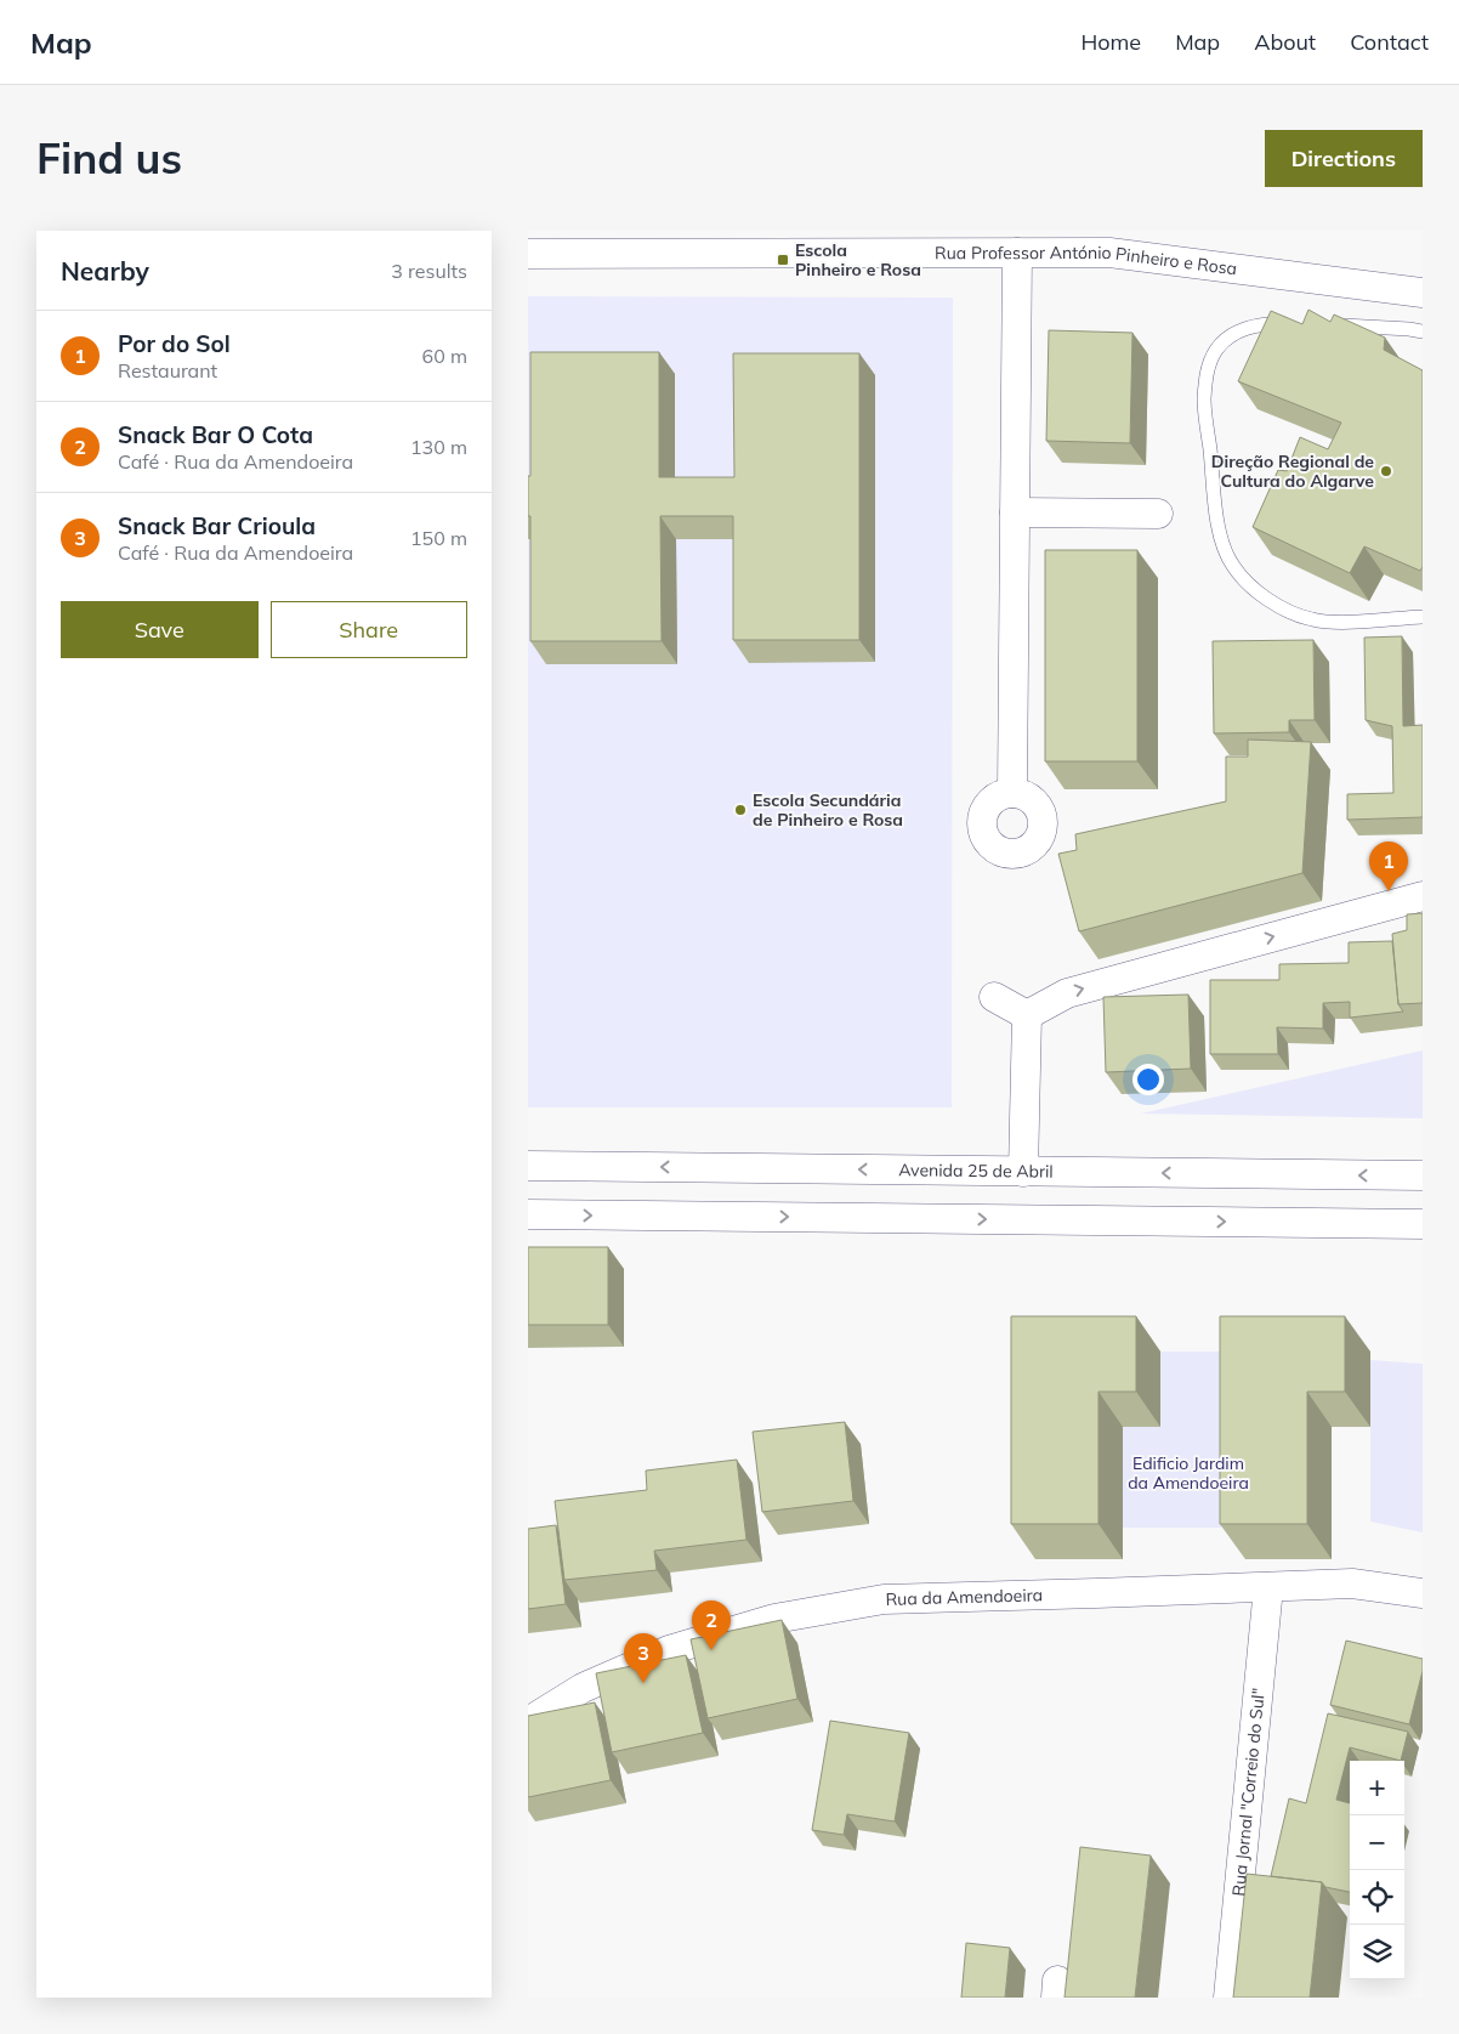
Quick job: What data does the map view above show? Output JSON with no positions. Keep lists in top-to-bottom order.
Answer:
{
  "streets": {
    "street": [
      "Rua Professor António Pinheiro e Rosa",
      "Avenida 25 de Abril",
      "Rua da Amendoeira",
      "Rua Jornal \"Correio do Sul\""
    ]
  },
  "crossings": [
    ["Rua da Amendoeira", "Rua Jornal \"Correio do Sul\""]
  ],
  "parks": ["Edificio Jardim da Amendoeira"],
  "places": {
    "transit": ["Escola Pinheiro e Rosa"],
    "other": ["Direção Regional de Cultura do Algarve", "Escola Secundária de Pinheiro e Rosa"]
  },
  "page": {
    "header": "Map",
    "nav": [
      "Home",
      "Map",
      "About",
      "Contact"
    ],
    "buttons": [
      "Directions",
      ["Save", "Share"]
    ],
    "title": "Find us",
    "heading": ["Nearby", "3 results"],
    "list": [
      {
        "mark": "1",
        "name": "Por do Sol",
        "note": "Restaurant",
        "value": "60 m"
      },
      {
        "mark": "2",
        "name": "Snack Bar O Cota",
        "note": "Café · Rua da Amendoeira",
        "value": "130 m"
      },
      {
        "mark": "3",
        "name": "Snack Bar Crioula",
        "note": "Café · Rua da Amendoeira",
        "value": "150 m"
      }
    ],
    "pins": ["1", "2", "3"],
    "map_buttons": ["+", "−"]
  }
}
